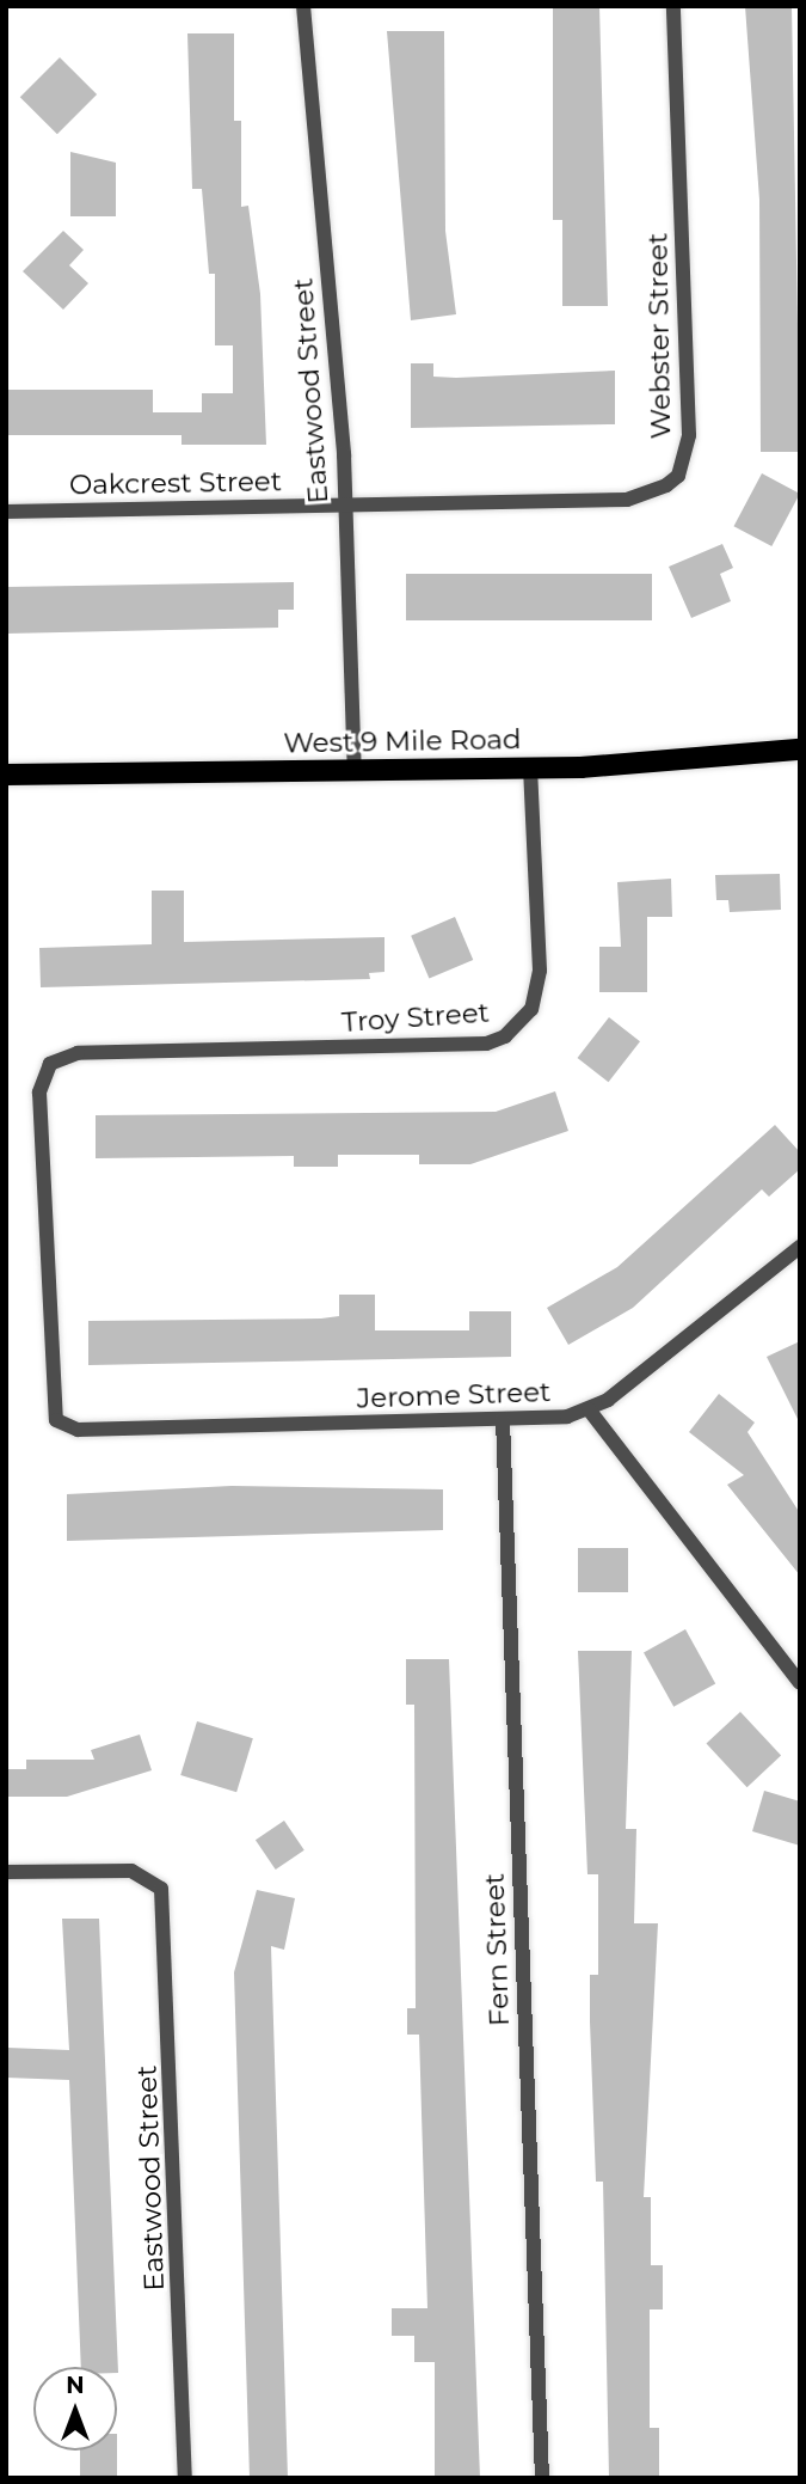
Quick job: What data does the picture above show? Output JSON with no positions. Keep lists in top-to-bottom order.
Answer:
{
  "streets": {
    "main road": ["West 9 Mile Road"],
    "street": [
      "Webster Street",
      "Eastwood Street",
      "Oakcrest Street",
      "Troy Street",
      "Jerome Street",
      "Fern Street"
    ]
  },
  "crossings": [
    ["Webster Street", "Eastwood Street"],
    ["Webster Street", "Oakcrest Street"],
    ["Eastwood Street", "Oakcrest Street"],
    ["Eastwood Street", "West 9 Mile Road"],
    ["West 9 Mile Road", "Troy Street"],
    ["Troy Street", "Jerome Street"],
    ["Jerome Street", "Fern Street"]
  ],
  "north": "top"
}
